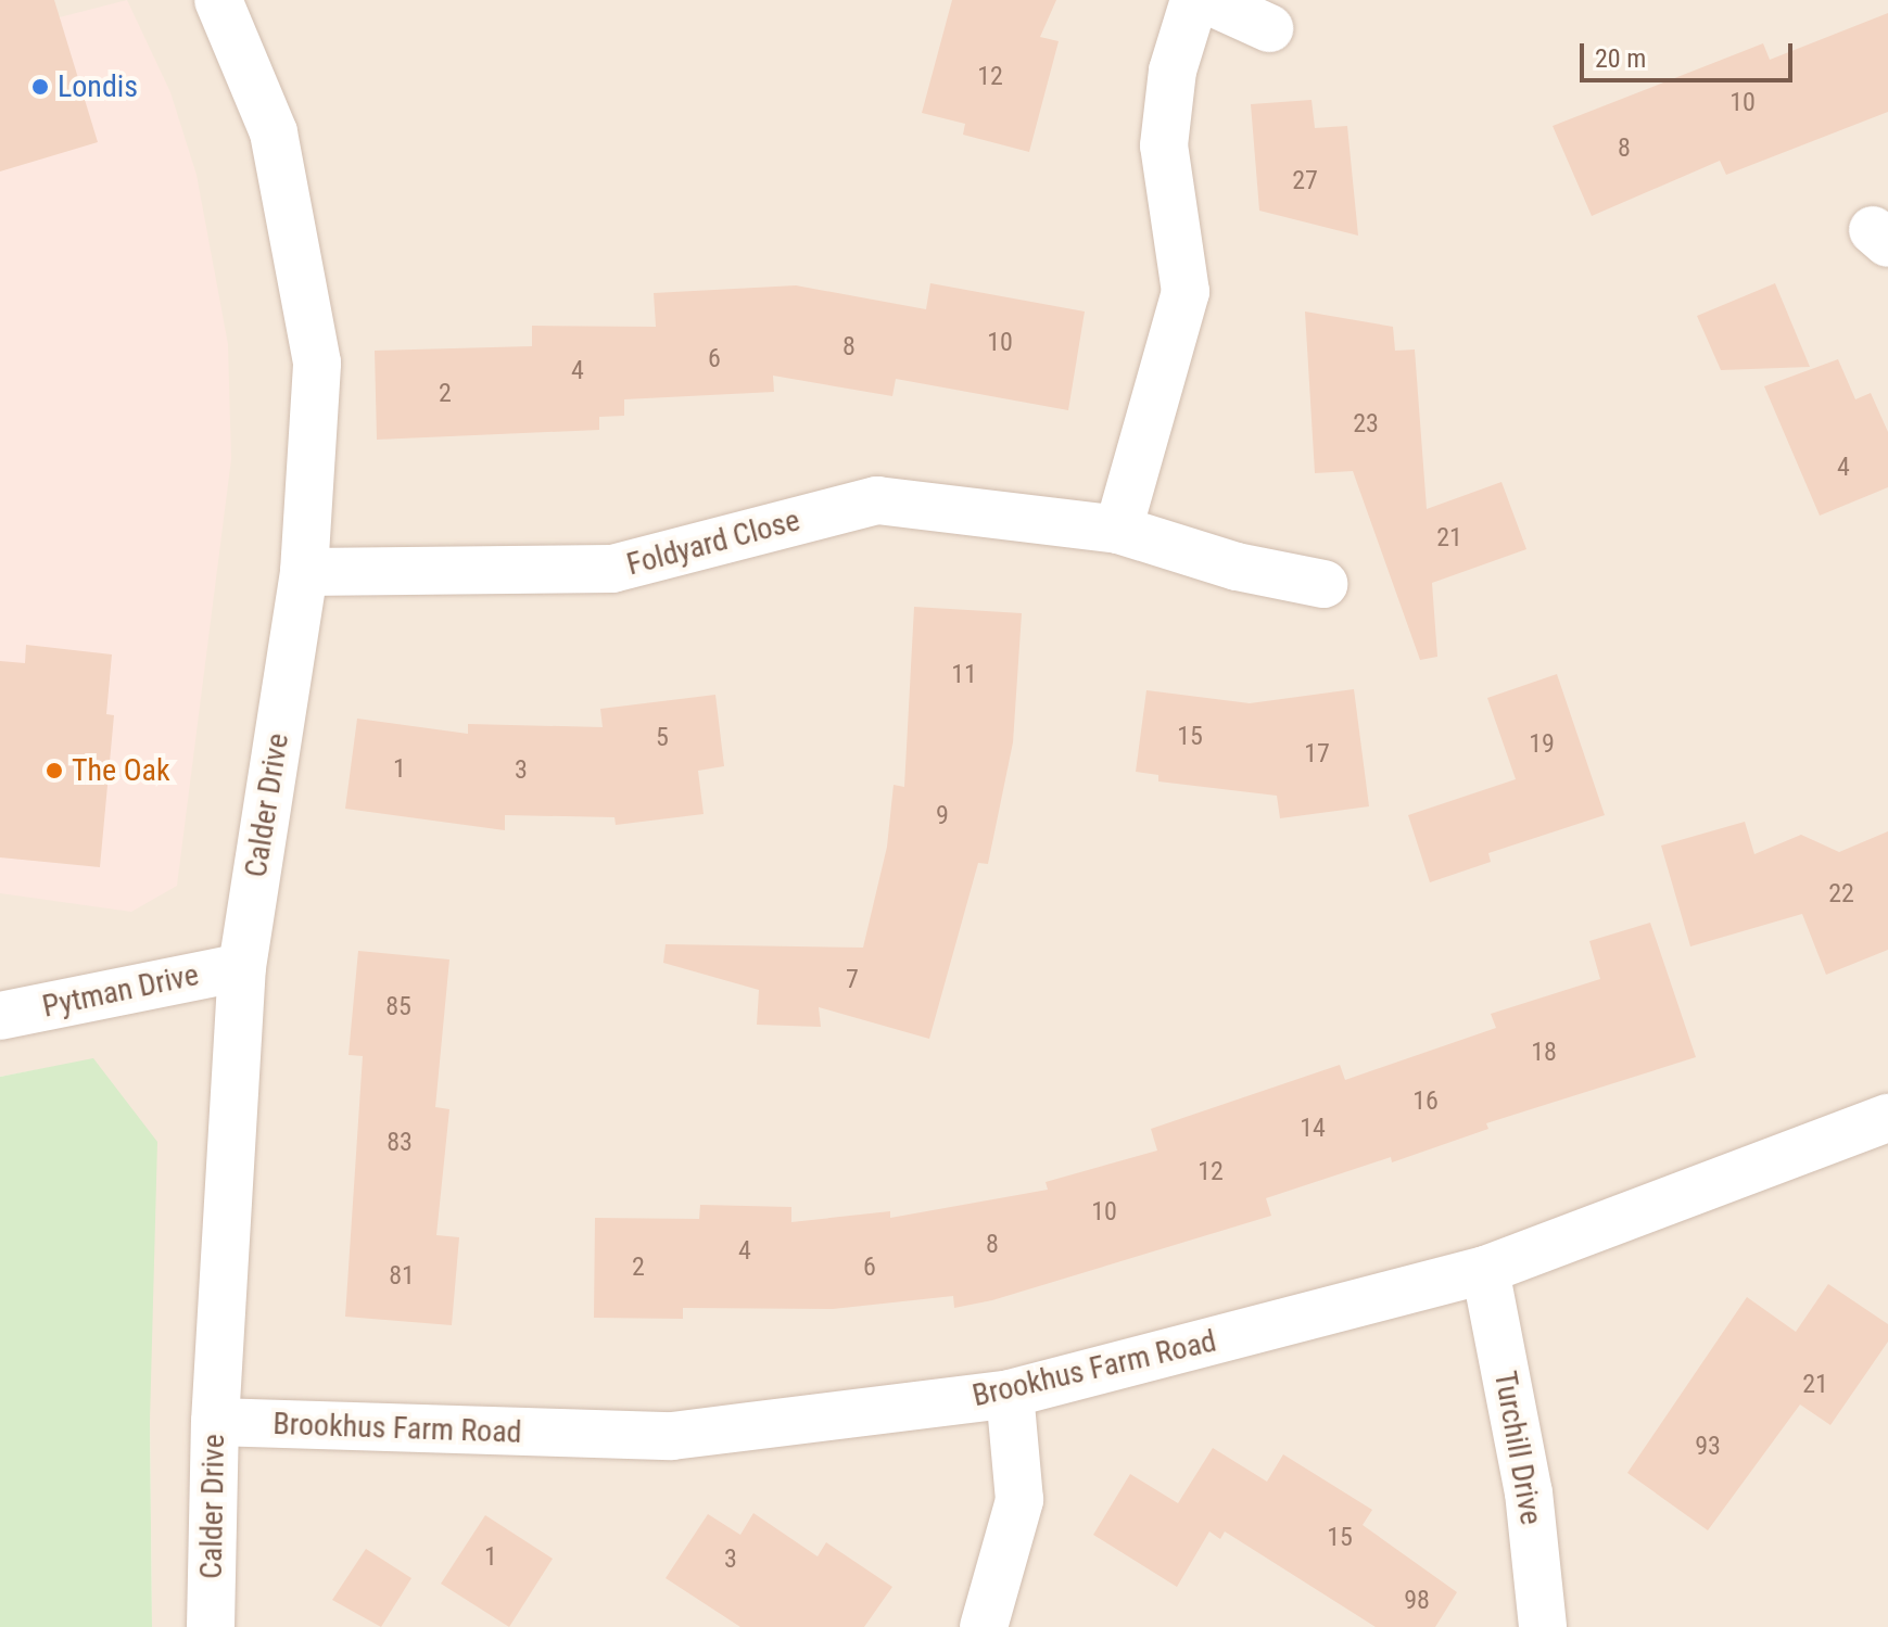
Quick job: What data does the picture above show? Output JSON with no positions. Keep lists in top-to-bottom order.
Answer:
{
  "streets": {
    "street": [
      "Foldyard Close",
      "Calder Drive",
      "Pytman Drive",
      "Brookhus Farm Road",
      "Turchill Drive"
    ]
  },
  "crossings": [
    ["Foldyard Close", "Calder Drive"],
    ["Calder Drive", "Pytman Drive"],
    ["Calder Drive", "Brookhus Farm Road"],
    ["Brookhus Farm Road", "Turchill Drive"]
  ],
  "places": ["Londis", "The Oak"],
  "house_numbers": [
    "12",
    "10",
    "8",
    "27",
    "10",
    "8",
    "6",
    "4",
    "2",
    "23",
    "4",
    "21",
    "11",
    "15",
    "5",
    "19",
    "17",
    "1",
    "3",
    "9",
    "22",
    "7",
    "85",
    "18",
    "16",
    "14",
    "83",
    "12",
    "10",
    "8",
    "4",
    "2",
    "6",
    "81",
    "21",
    "93",
    "15",
    "1",
    "3",
    "98"
  ],
  "scale_bar": "20 m"
}
